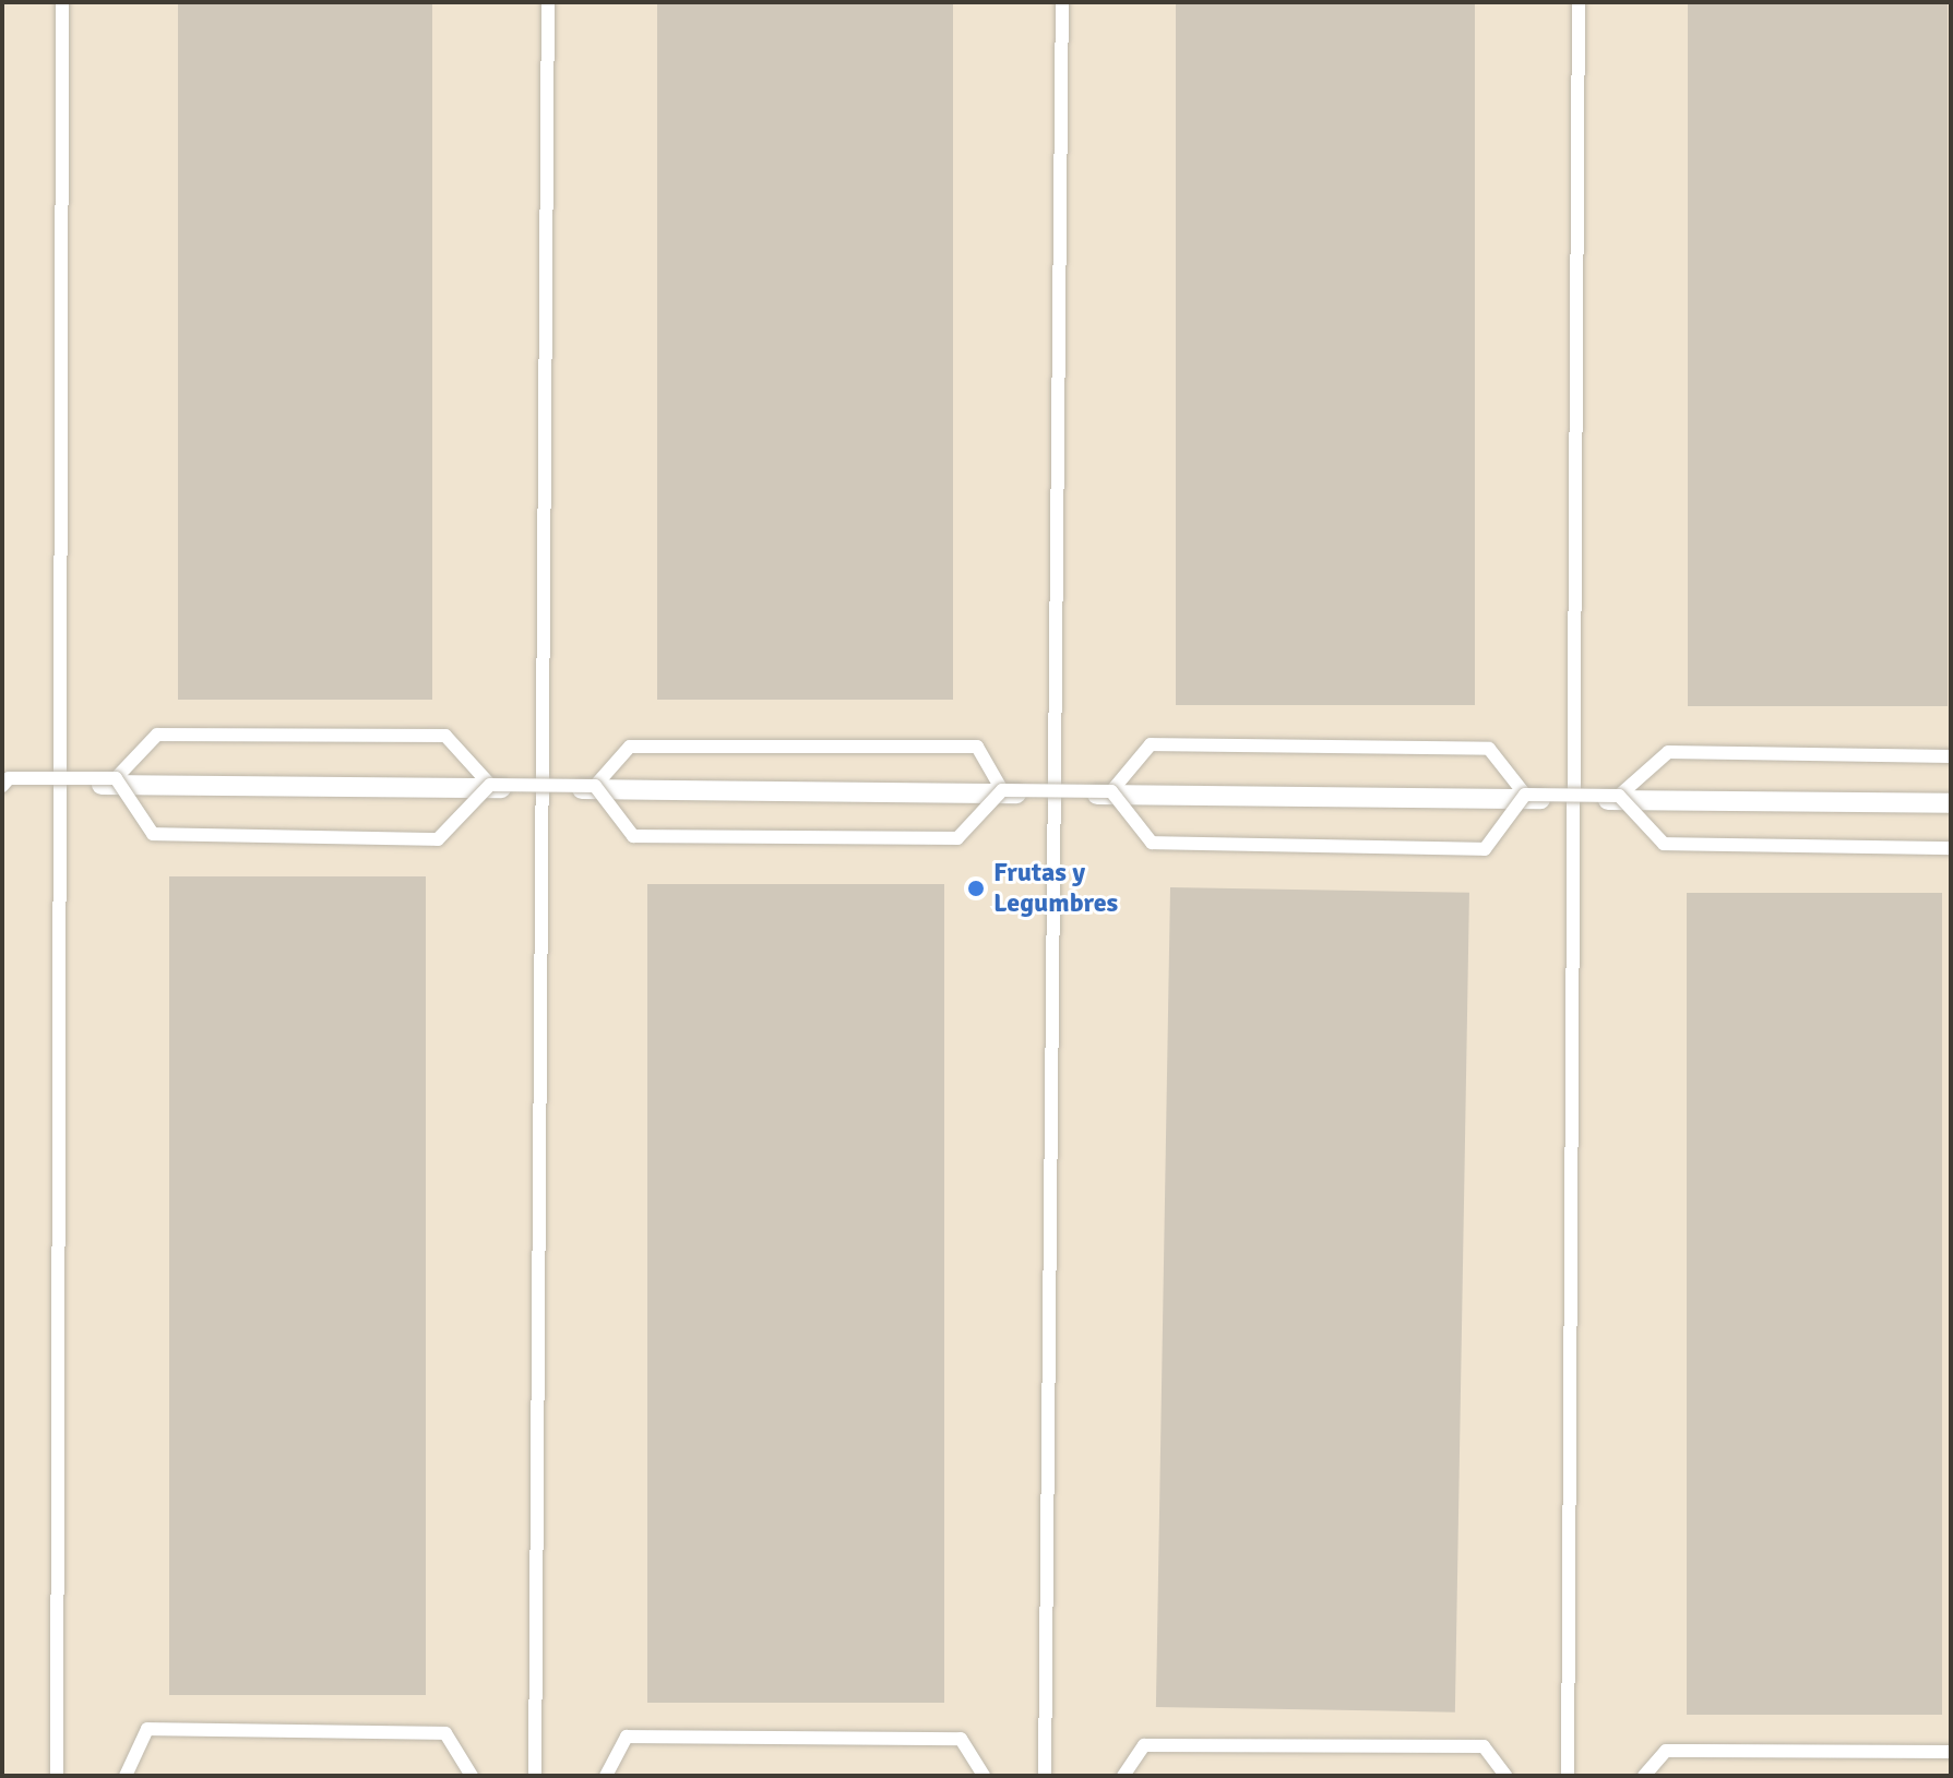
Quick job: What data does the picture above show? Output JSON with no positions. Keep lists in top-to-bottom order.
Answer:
{
  "places": ["Frutas y Legumbres"]
}
